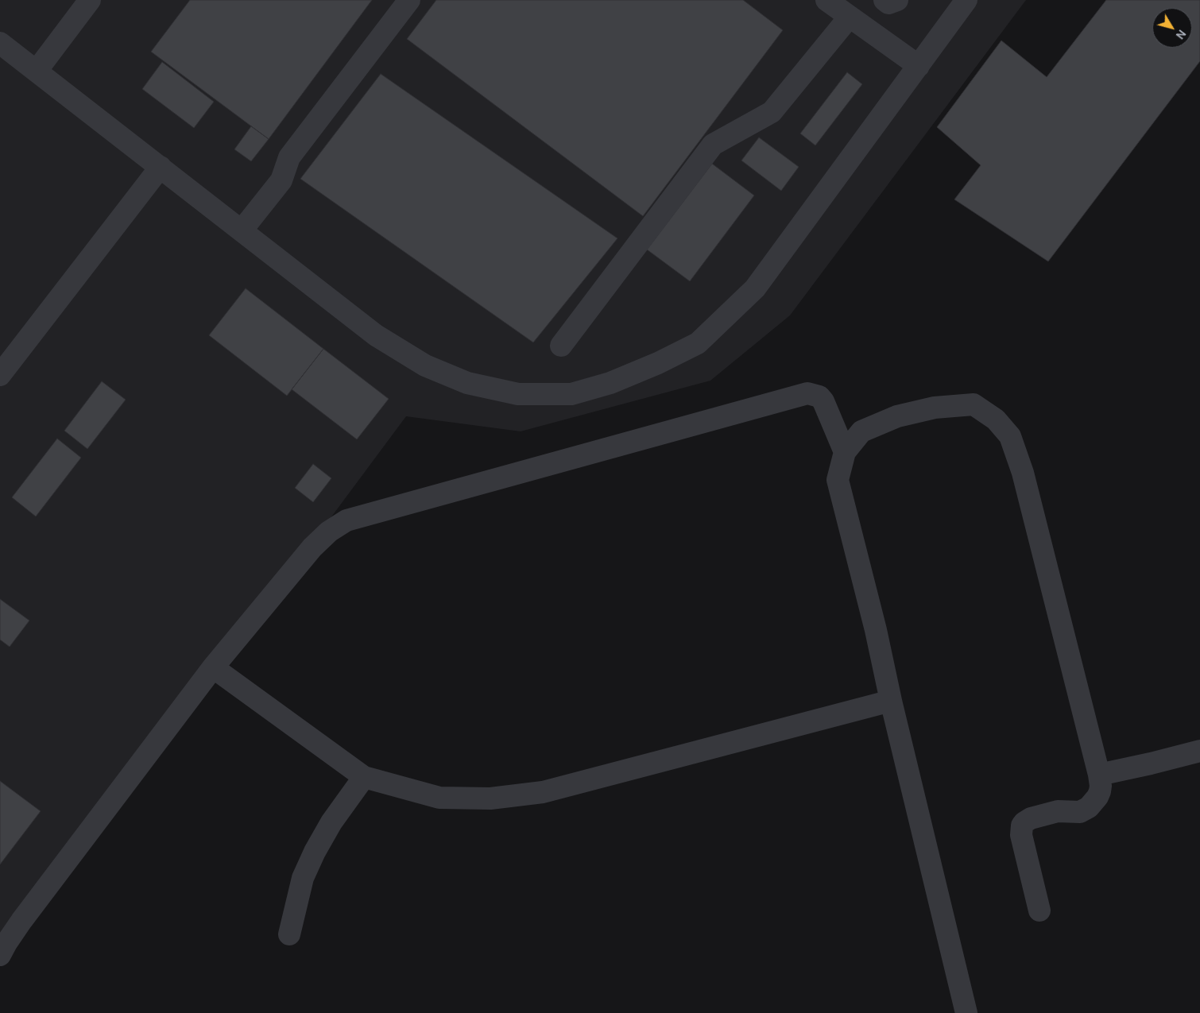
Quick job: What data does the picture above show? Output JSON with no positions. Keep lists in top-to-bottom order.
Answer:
{
  "north": "bottom right"
}
